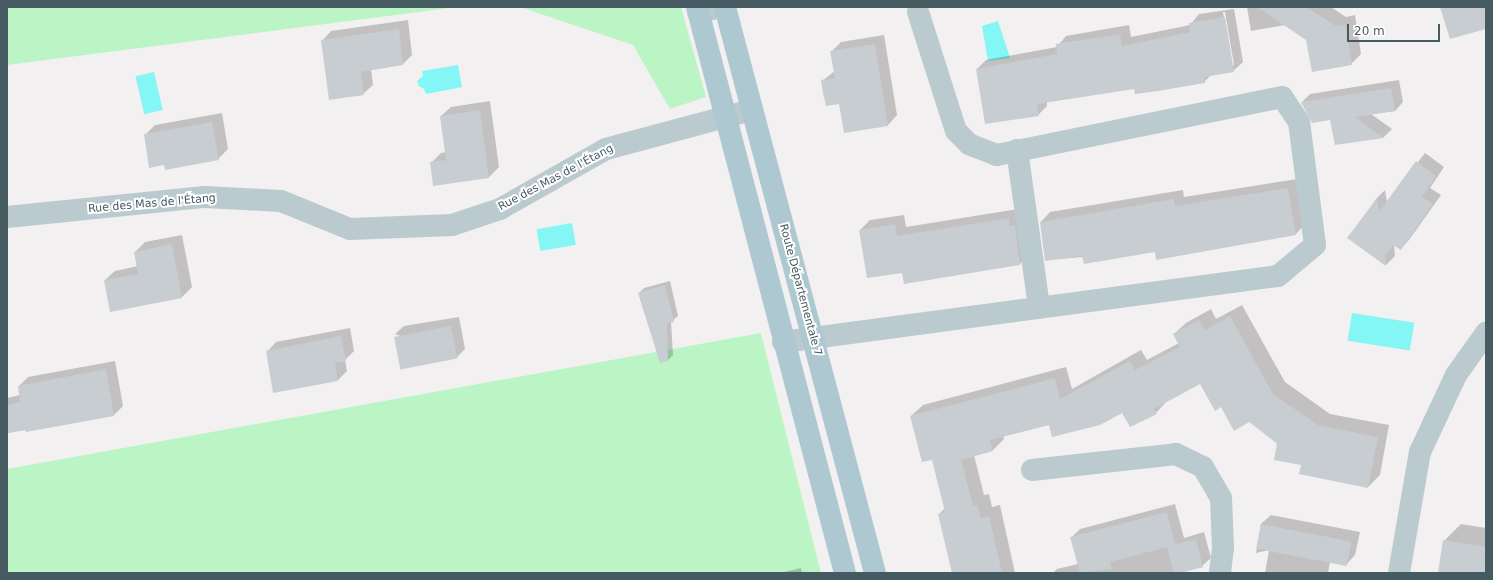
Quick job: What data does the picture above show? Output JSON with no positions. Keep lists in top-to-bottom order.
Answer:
{
  "streets": {
    "main road": ["Route Départementale 7"],
    "street": ["Rue des Mas de l'Étang"]
  },
  "crossings": [
    ["Rue des Mas de l'Étang", "Route Départementale 7"]
  ],
  "scale_bar": "20 m"
}
